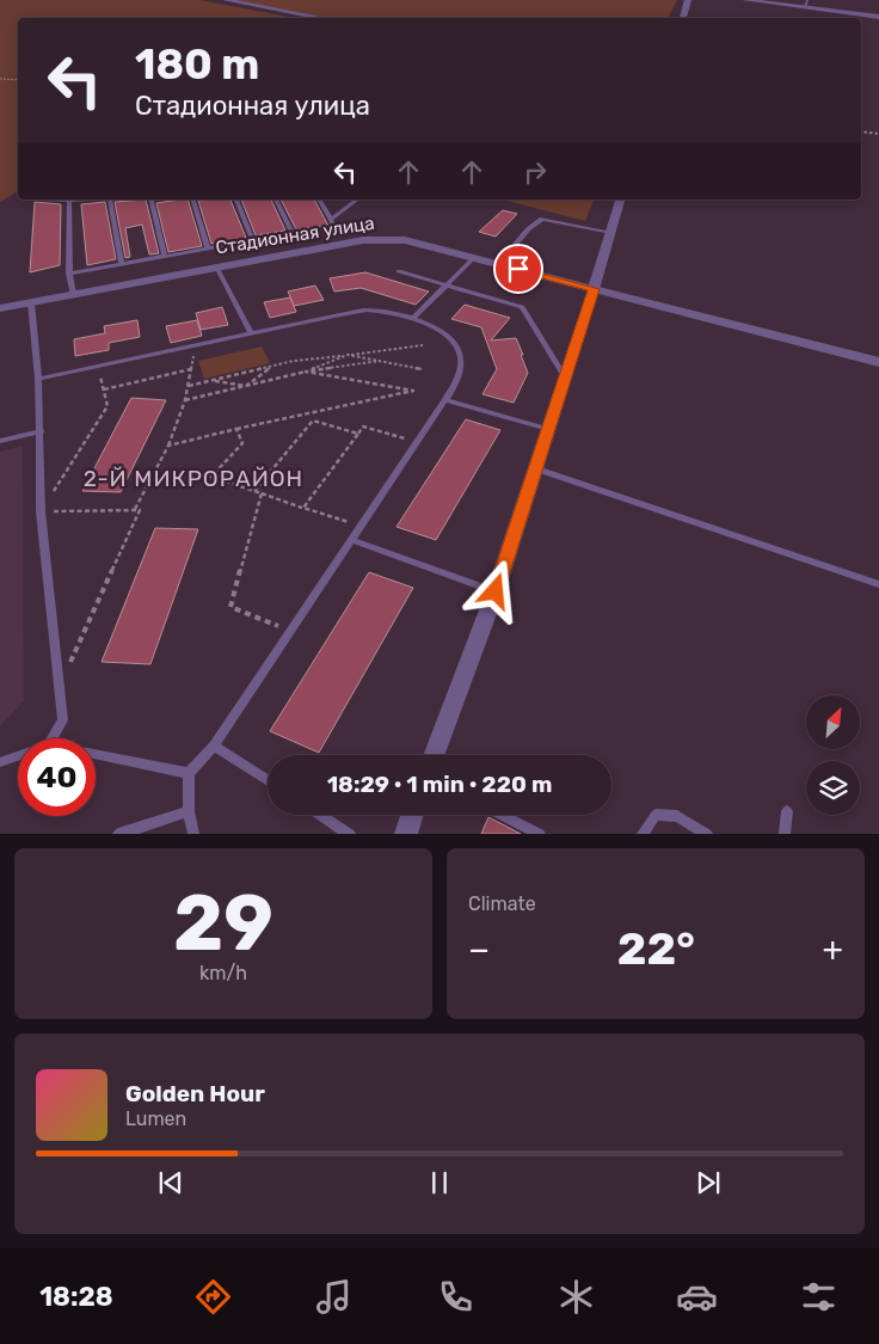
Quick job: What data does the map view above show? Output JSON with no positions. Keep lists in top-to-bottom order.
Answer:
{
  "streets": {
    "street": ["Стадионная улица"]
  },
  "districts": ["2-Й МИКРОРАЙОН"],
  "north": "top right",
  "page": {
    "turn": ["180 m", "Стадионная улица"],
    "limit": "40",
    "trip": "18:29 · 1 min · 220 m",
    "tile": [
      ["29", "km/h"],
      "Climate"
    ],
    "heat": ["−", "22°", "+"],
    "song": ["Golden Hour", "Lumen"],
    "tabs": "18:28"
  }
}
